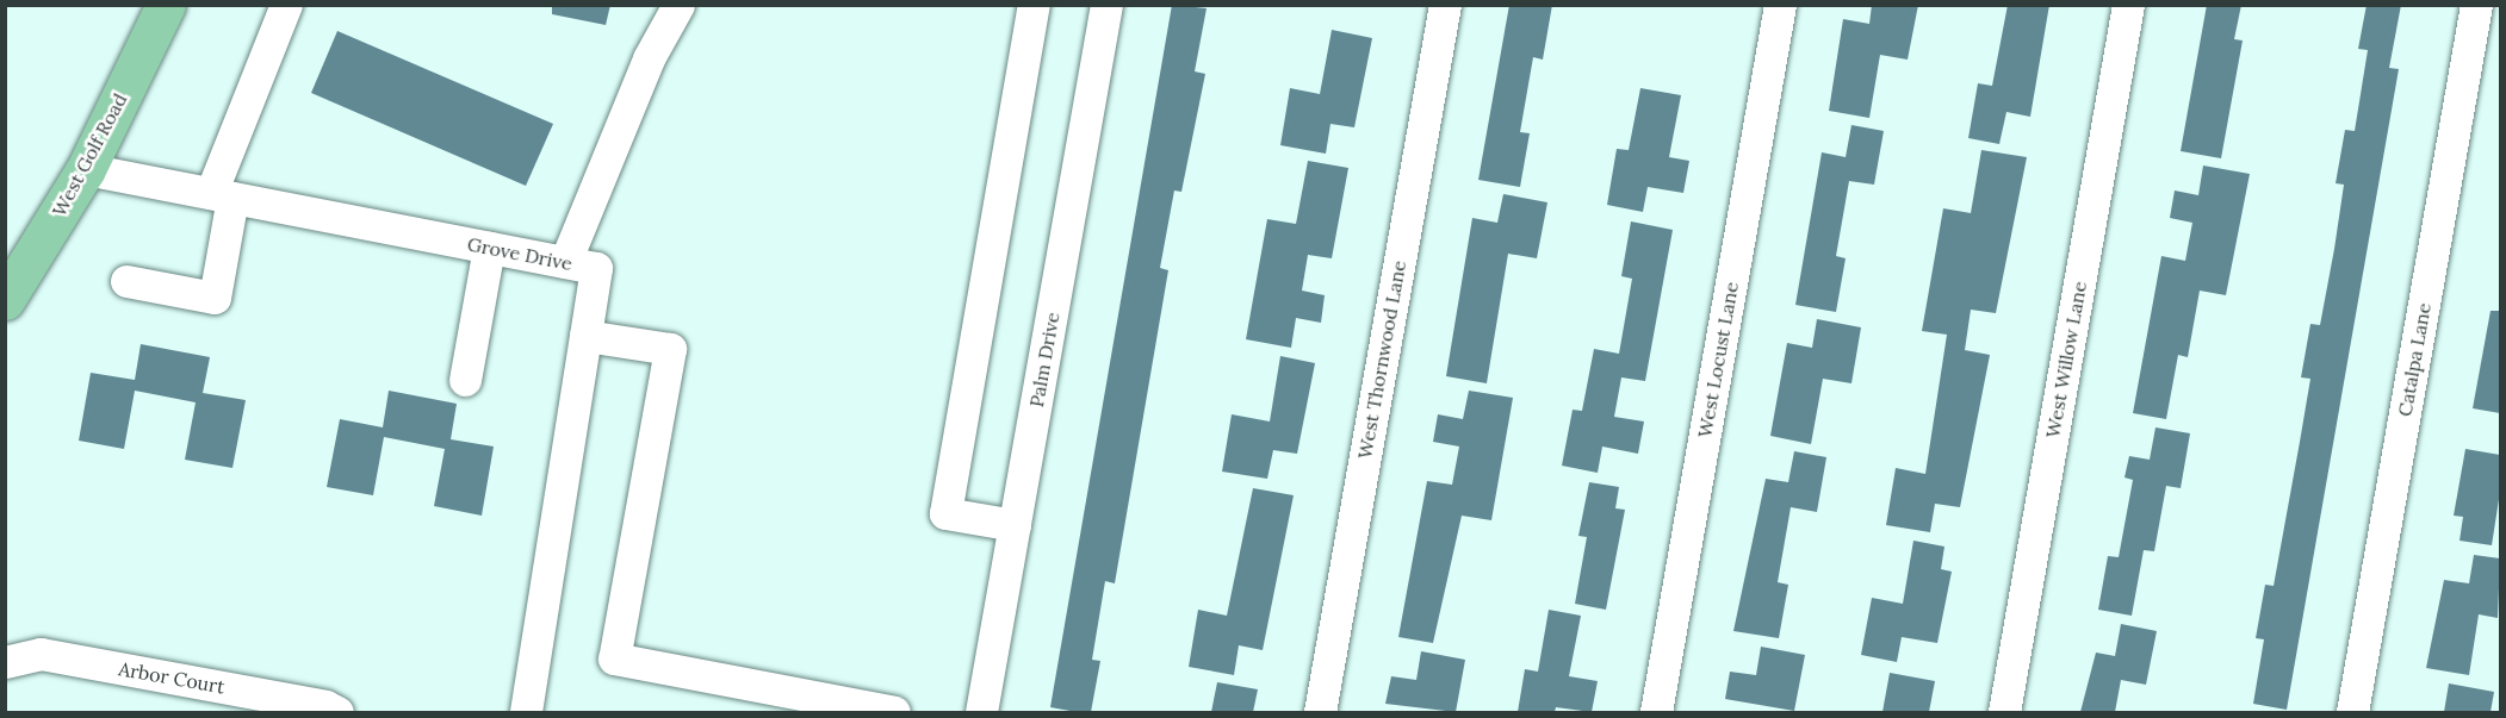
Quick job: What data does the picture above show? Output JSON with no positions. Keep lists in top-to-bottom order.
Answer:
{
  "streets": {
    "main road": ["West Golf Road"],
    "street": [
      "Grove Drive",
      "Palm Drive",
      "West Thornwood Lane",
      "West Locust Lane",
      "West Willow Lane",
      "Catalpa Lane",
      "Arbor Court"
    ]
  },
  "crossings": [
    ["West Golf Road", "Grove Drive"]
  ]
}
